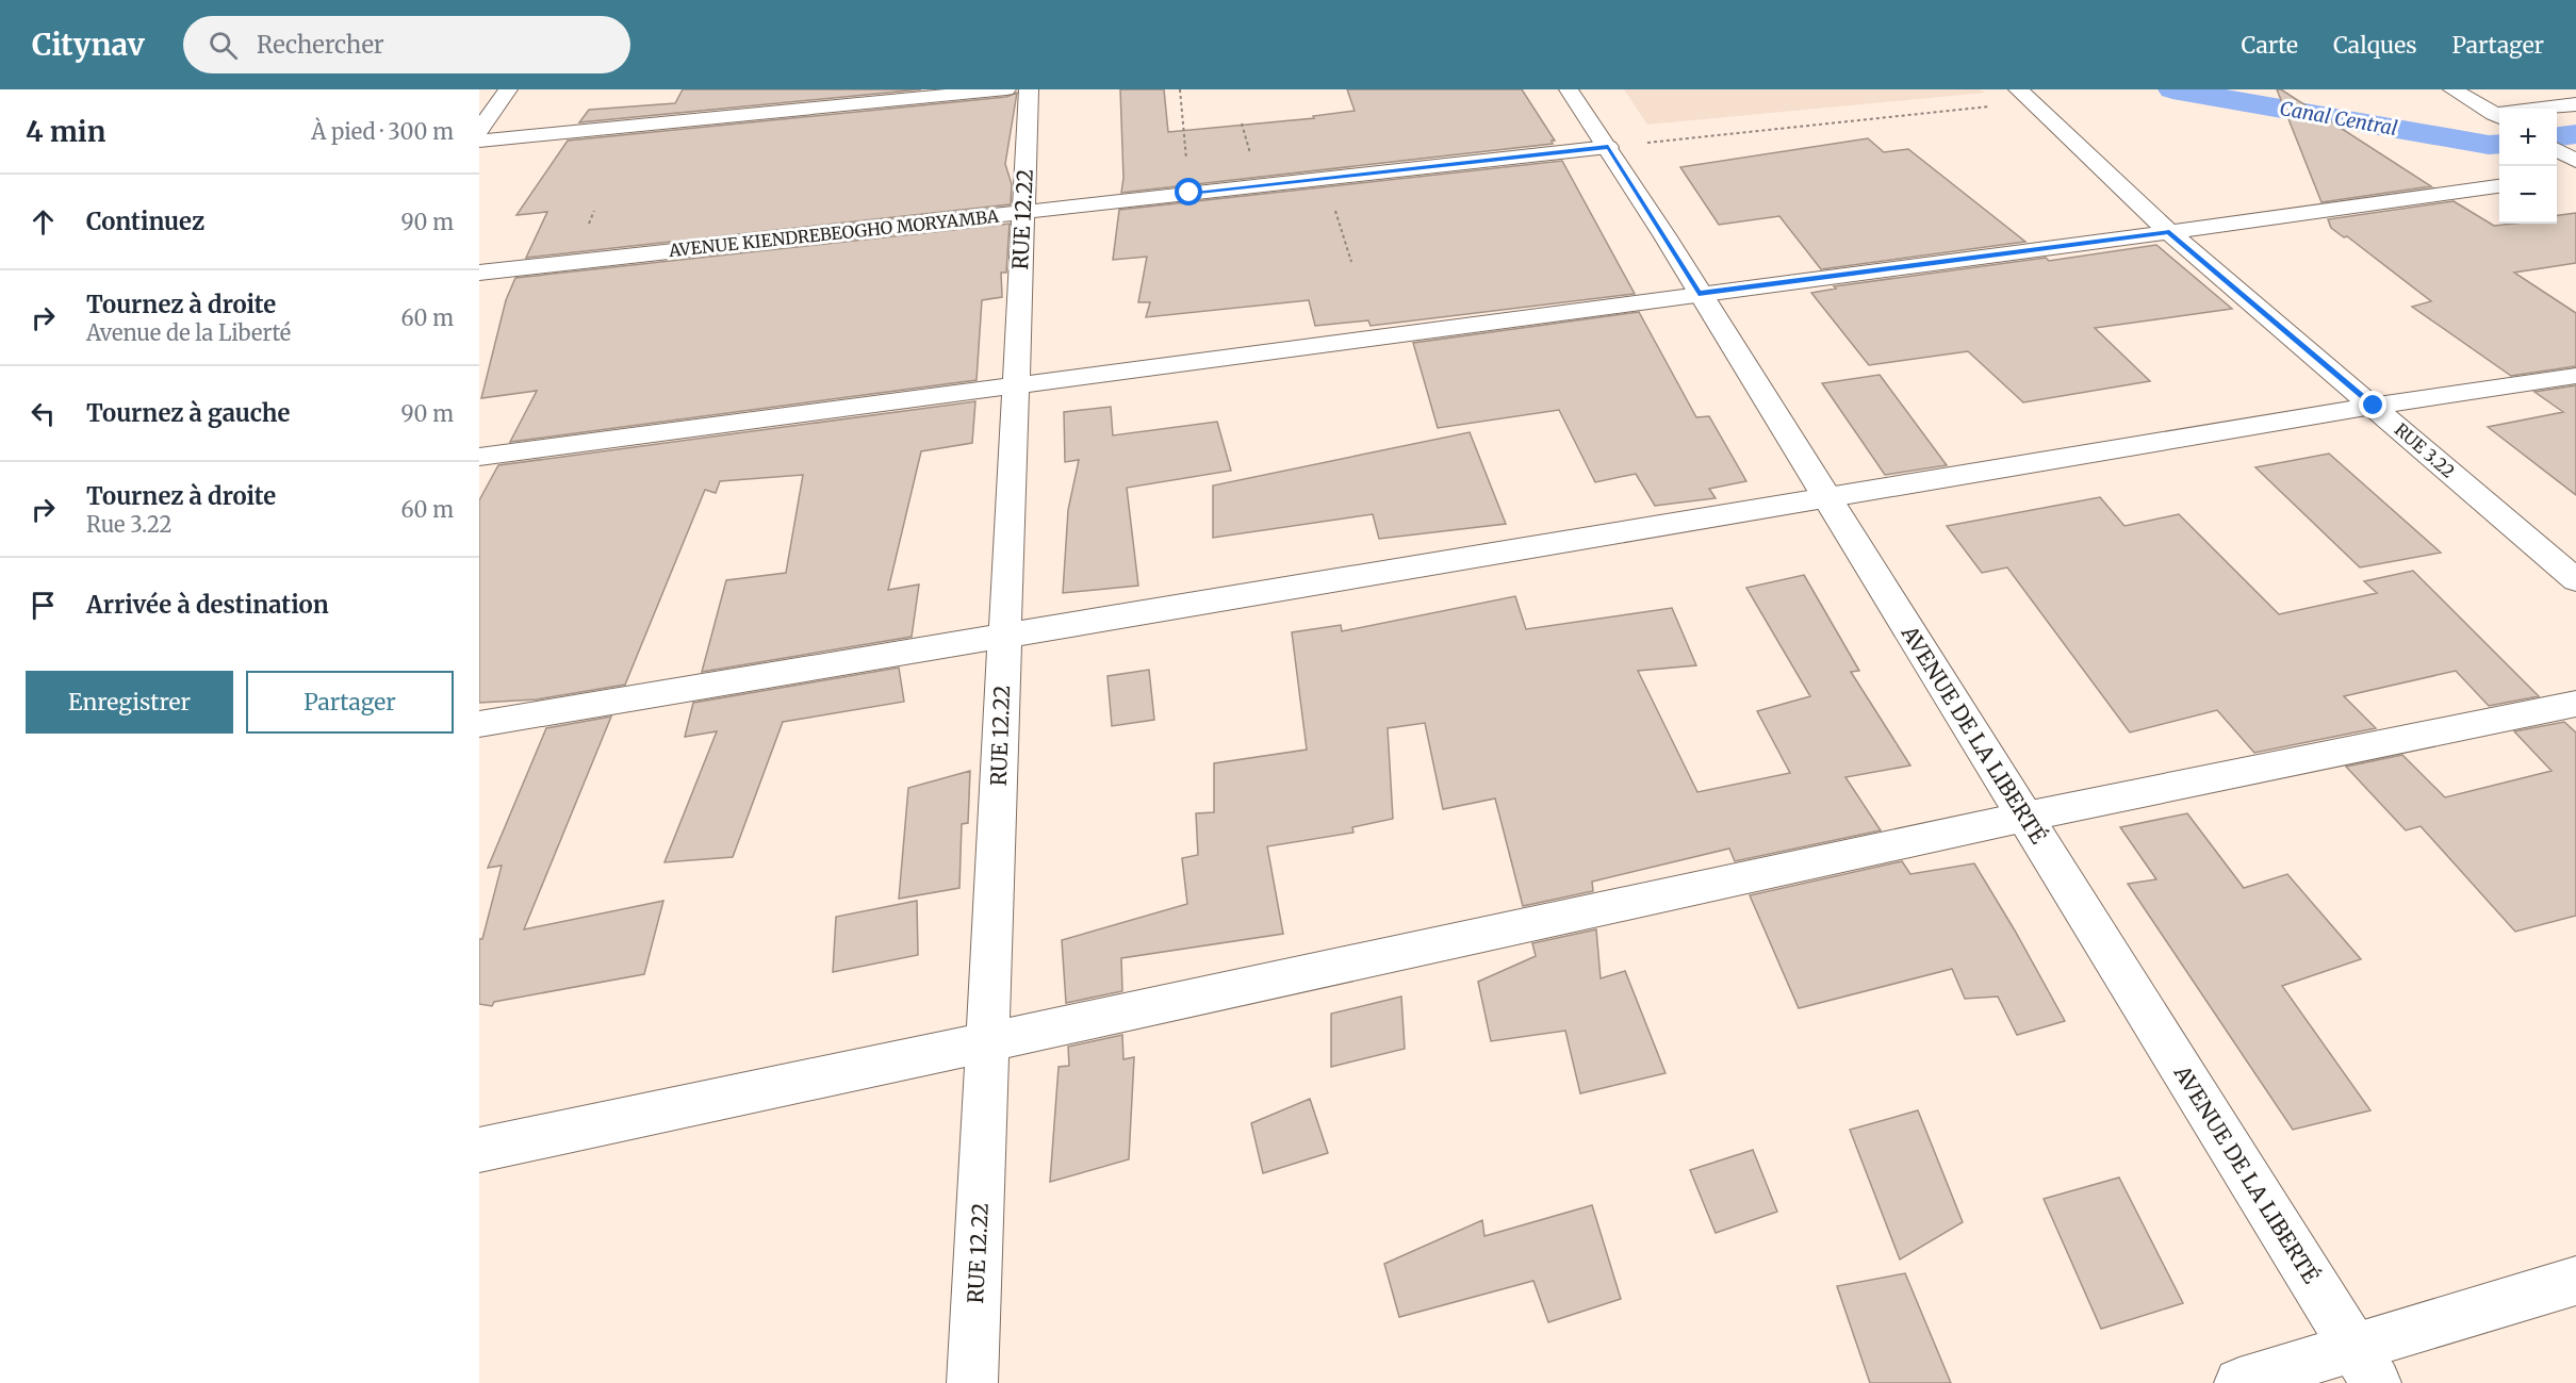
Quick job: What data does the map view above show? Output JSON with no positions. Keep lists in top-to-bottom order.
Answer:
{
  "streets": {
    "street": [
      "RUE 12.22",
      "AVENUE KIENDREBEOGHO MORYAMBA",
      "RUE 3.22",
      "AVENUE DE LA LIBERTÉ"
    ]
  },
  "crossings": [
    ["RUE 12.22", "AVENUE KIENDREBEOGHO MORYAMBA"],
    ["AVENUE KIENDREBEOGHO MORYAMBA", "AVENUE DE LA LIBERTÉ"]
  ],
  "water": ["Canal Central"],
  "page": {
    "header": "Citynav",
    "search": "Rechercher",
    "nav": ["Carte", "Calques", "Partager"],
    "heading": ["4 min", "À pied · 300 m"],
    "map_buttons": ["+", "−"],
    "list": [
      ["Continuez", "90 m"],
      ["Tournez à droite", "Avenue de la Liberté", "60 m"],
      ["Tournez à gauche", "90 m"],
      ["Tournez à droite", "Rue 3.22", "60 m"],
      "Arrivée à destination"
    ],
    "buttons": ["Enregistrer", "Partager"]
  }
}
